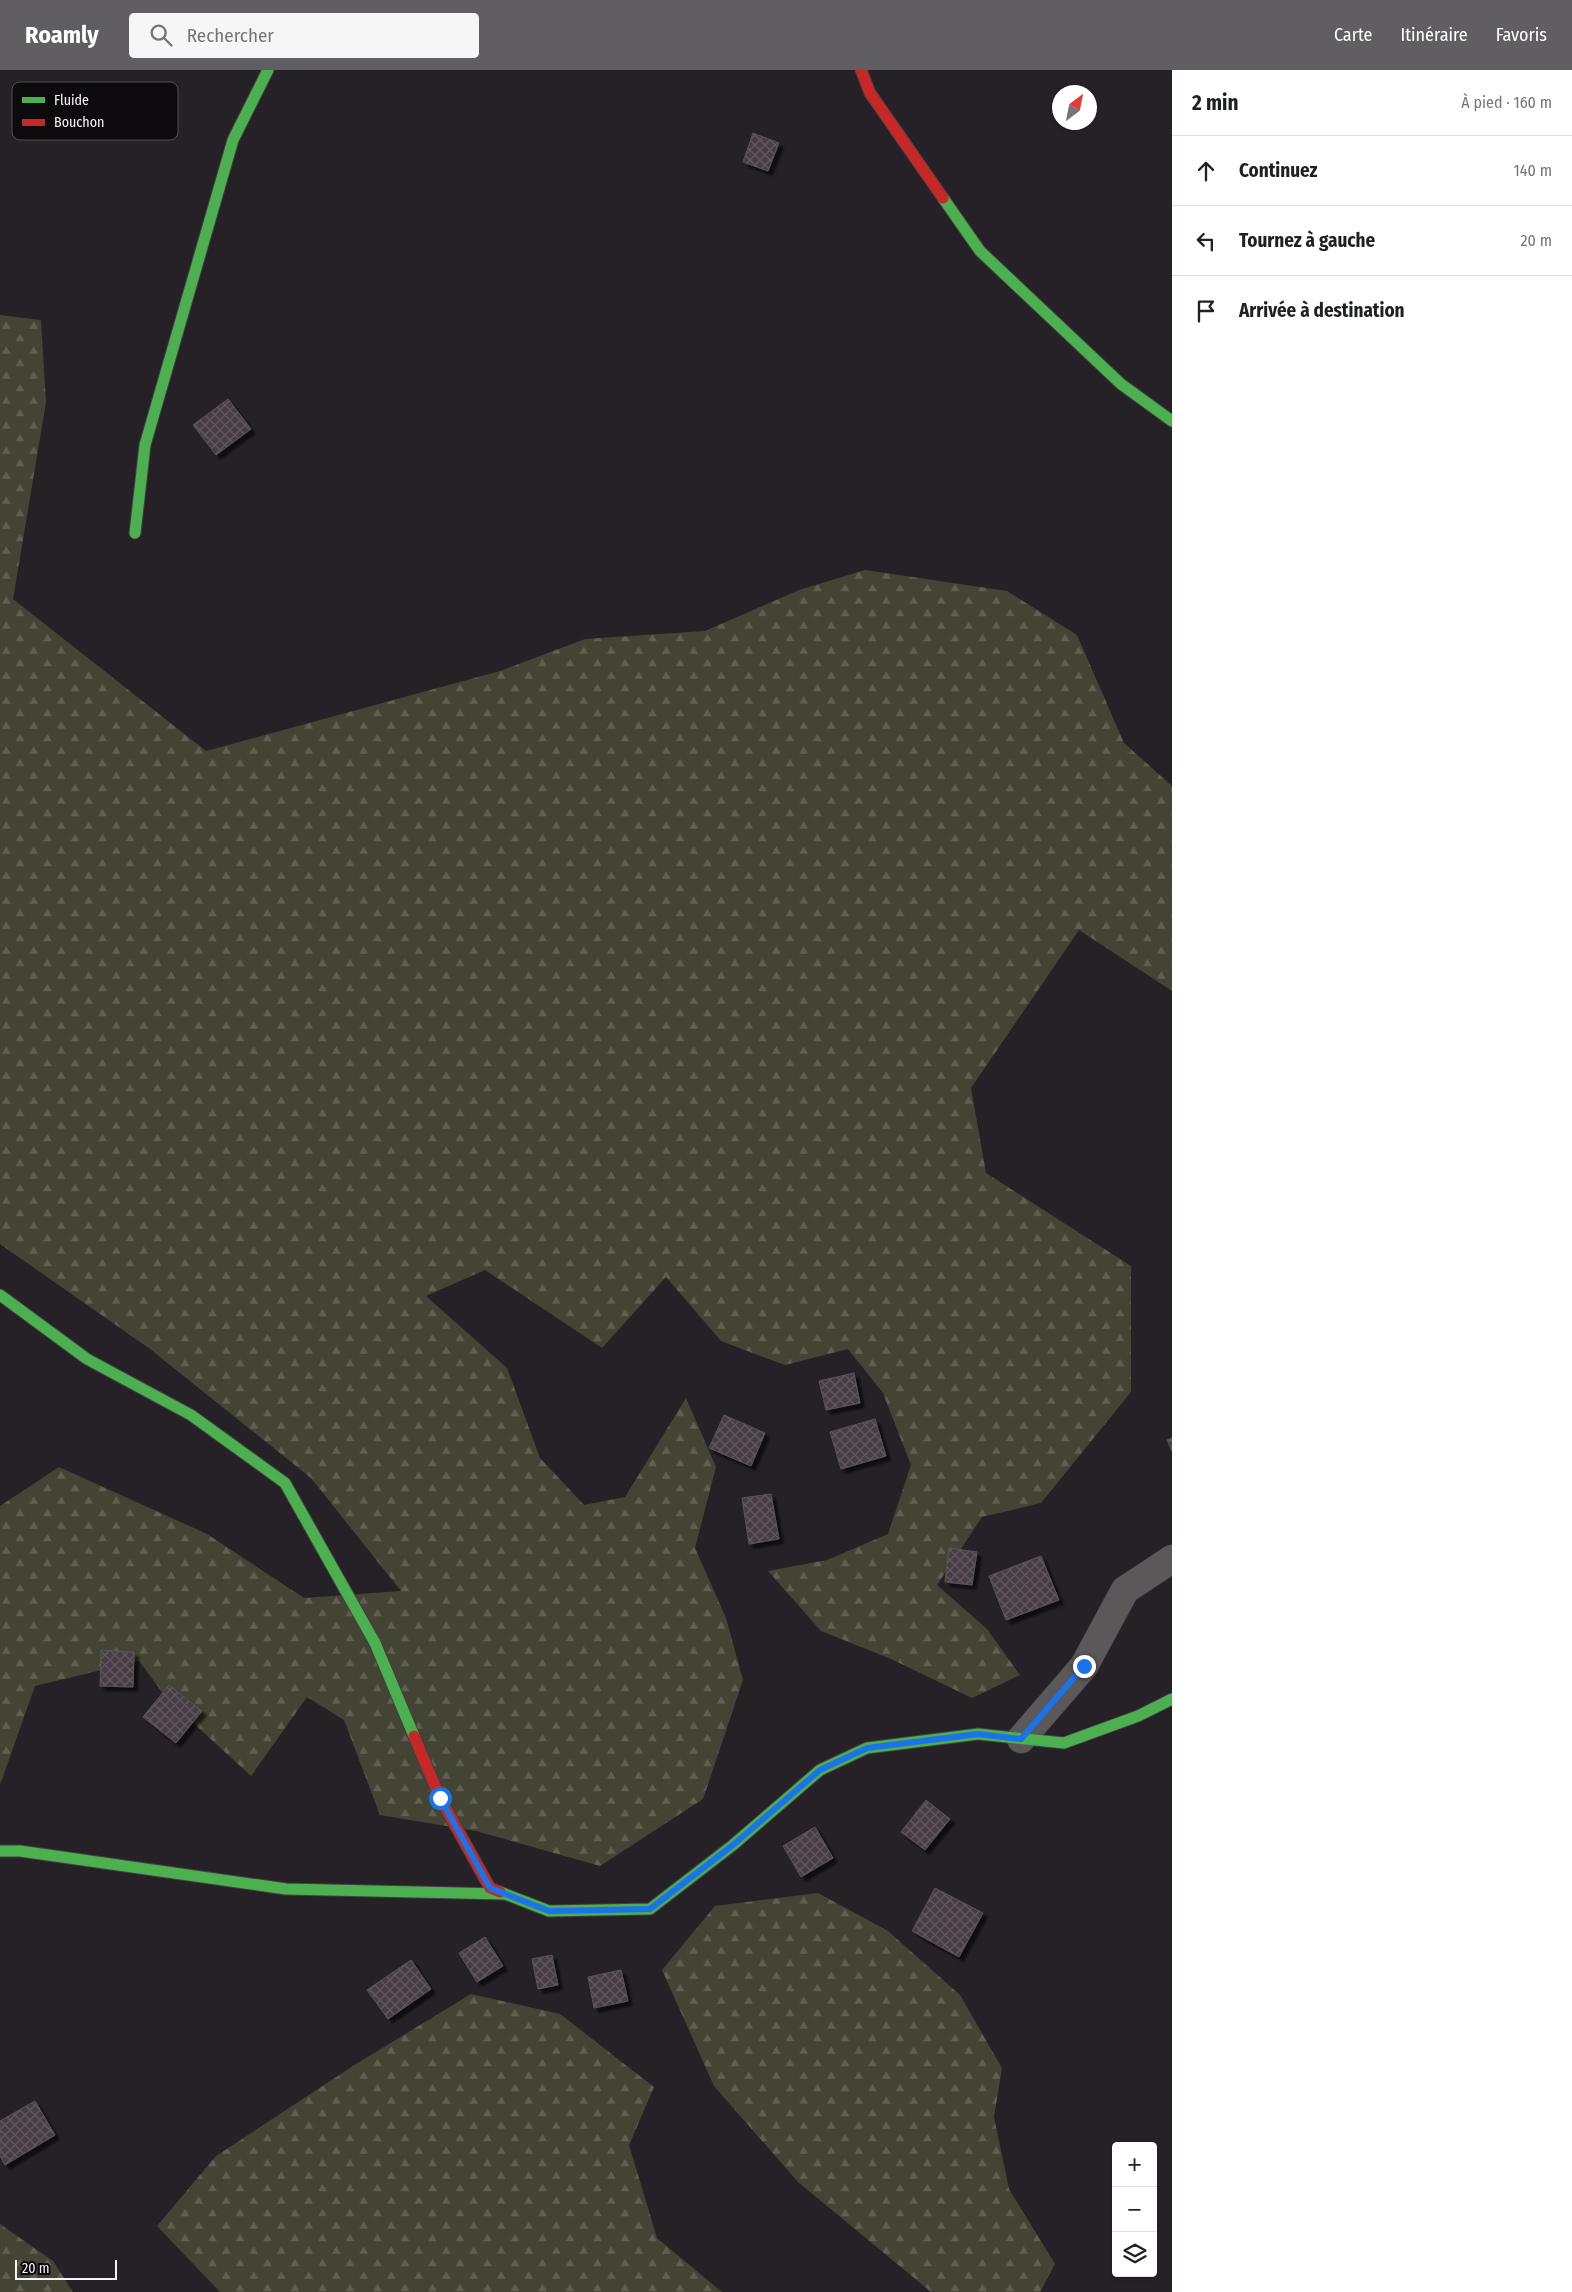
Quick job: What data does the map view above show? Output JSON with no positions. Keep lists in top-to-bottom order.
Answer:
{
  "legend": ["Fluide", "Bouchon"],
  "scale_bar": "20 m",
  "north": "top right",
  "page": {
    "header": "Roamly",
    "search": "Rechercher",
    "nav": ["Carte", "Itinéraire", "Favoris"],
    "heading": ["2 min", "À pied · 160 m"],
    "list": [
      ["Continuez", "140 m"],
      ["Tournez à gauche", "20 m"],
      "Arrivée à destination"
    ],
    "map_buttons": ["+", "−"],
    "scale": "20 m"
  }
}
